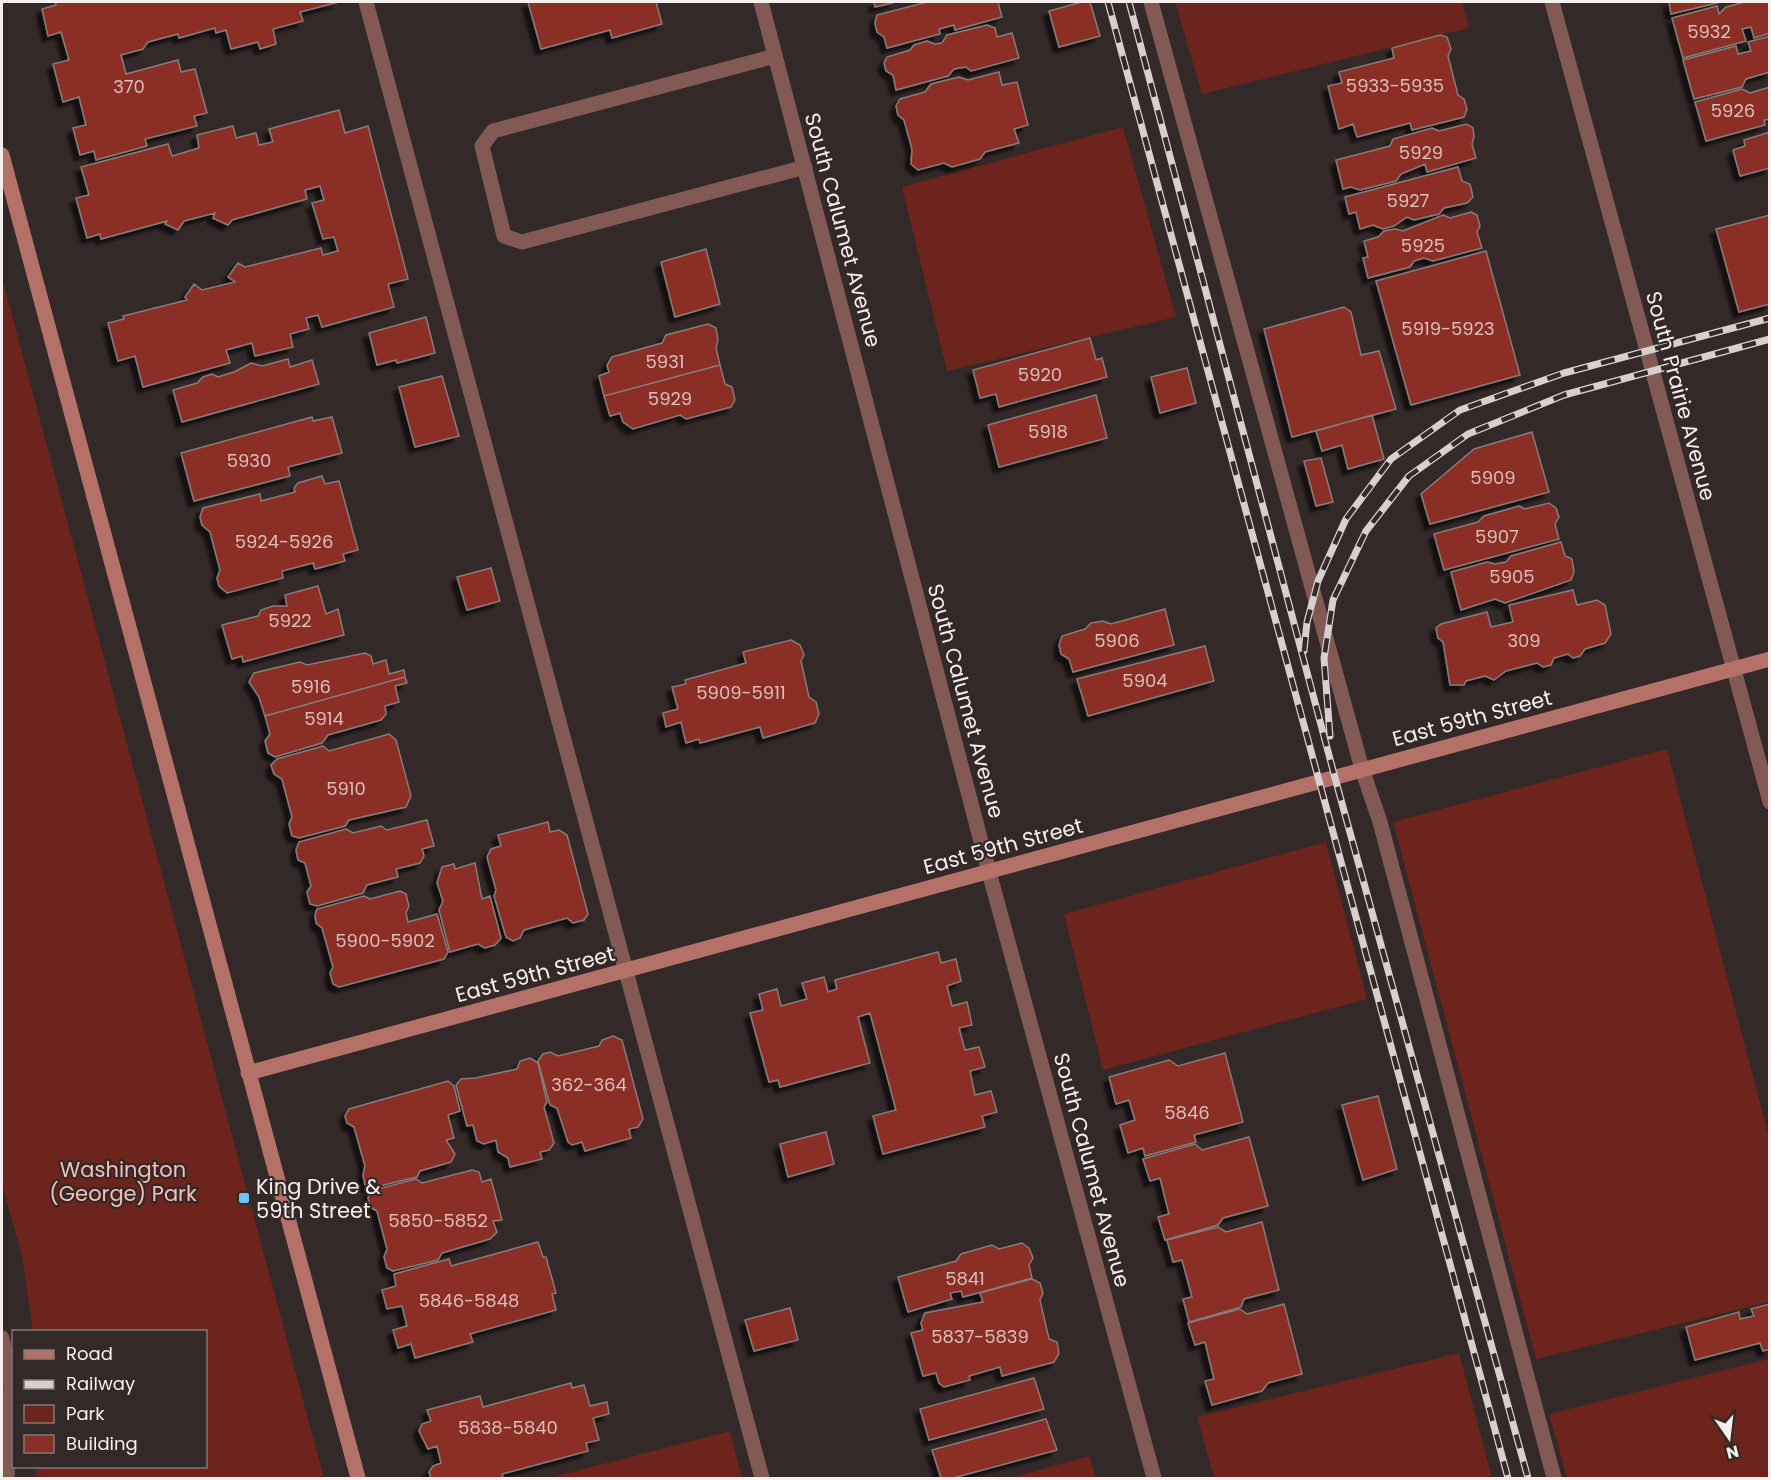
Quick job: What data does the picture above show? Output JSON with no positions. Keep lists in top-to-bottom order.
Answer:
{
  "streets": {
    "street": ["South Calumet Avenue", "South Prairie Avenue", "East 59th Street"]
  },
  "crossings": [
    ["South Calumet Avenue", "East 59th Street"],
    ["South Prairie Avenue", "East 59th Street"]
  ],
  "parks": ["Washington (George) Park"],
  "places": {
    "transit": ["King Drive & 59th Street"]
  },
  "house_numbers": [
    "5932",
    "5933-5935",
    "370",
    "5926",
    "5929",
    "5927",
    "5925",
    "5919-5923",
    "5931",
    "5920",
    "5929",
    "5918",
    "5930",
    "5909",
    "5907",
    "5924-5926",
    "5905",
    "5922",
    "5906",
    "309",
    "5904",
    "5916",
    "5909-5911",
    "5914",
    "5910",
    "5900-5902",
    "362-364",
    "5846",
    "5850-5852",
    "5841",
    "5846-5848",
    "5837-5839",
    "5838-5840"
  ],
  "legend": [
    "Road",
    "Railway",
    "Park",
    "Building"
  ],
  "north": "bottom"
}
